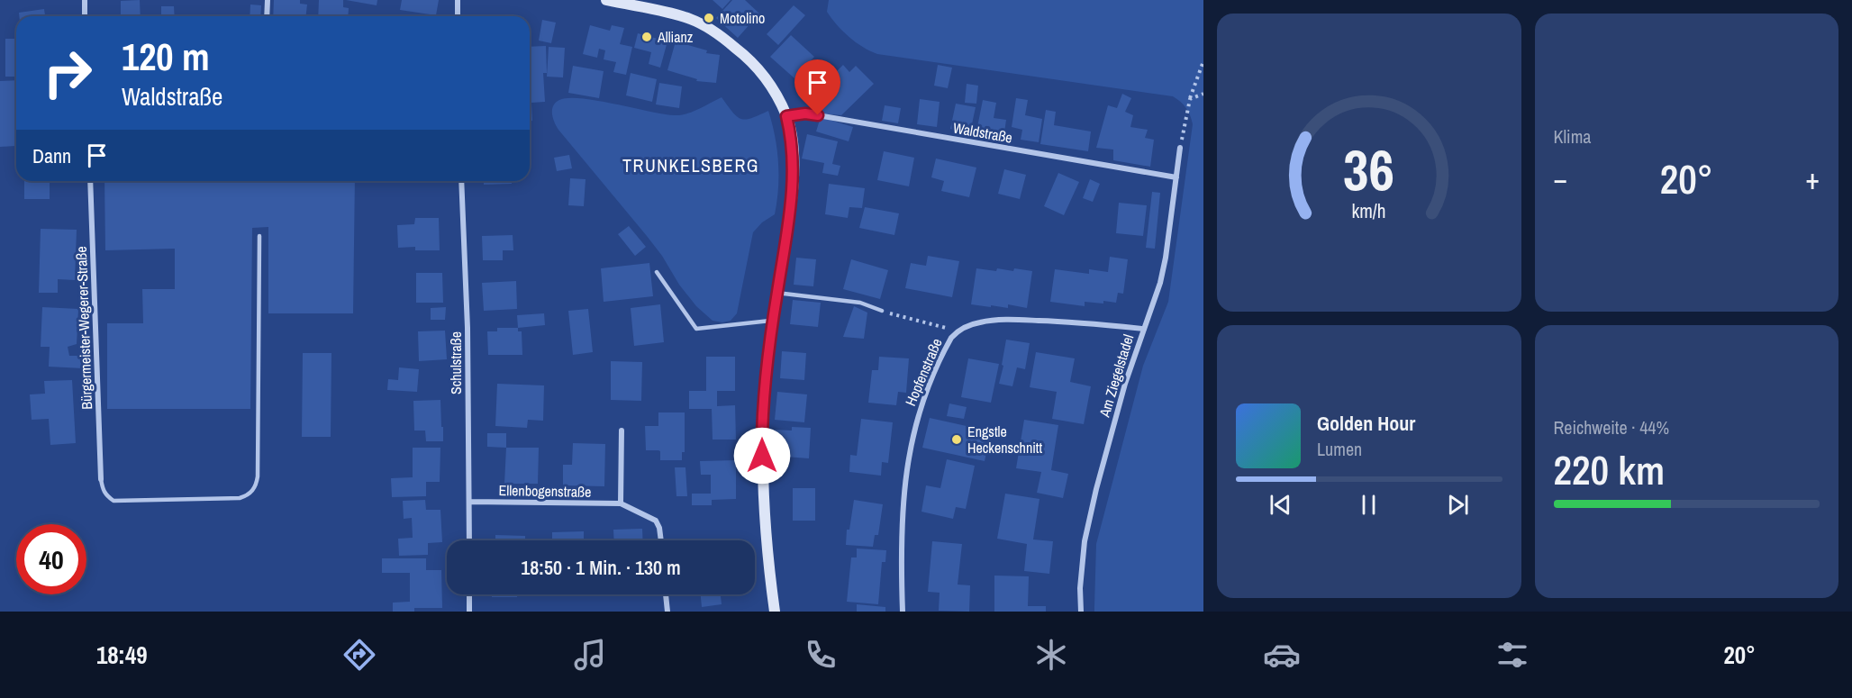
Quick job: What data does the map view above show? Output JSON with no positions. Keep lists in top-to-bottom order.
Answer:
{
  "streets": {
    "street": [
      "Waldstraße",
      "Bürgermeister-Wegerer-Straße",
      "Schulstraße",
      "Hopfenstraße",
      "Am Ziegelstadel",
      "Ellenbogenstraße"
    ]
  },
  "crossings": [
    ["Waldstraße", "Am Ziegelstadel"],
    ["Schulstraße", "Ellenbogenstraße"],
    ["Hopfenstraße", "Am Ziegelstadel"]
  ],
  "districts": ["TRUNKELSBERG"],
  "places": ["Motolino", "Allianz", "Engstle Heckenschnitt"],
  "page": {
    "tile": [
      "Klima",
      ["Reichweite · 44%", "220 km"]
    ],
    "turn": ["120 m", "Waldstraße"],
    "then": "Dann",
    "heat": ["−", "20°", "+"],
    "song": ["Golden Hour", "Lumen"],
    "limit": "40",
    "trip": "18:50 · 1 Min. · 130 m",
    "tabs": ["18:49", "20°"],
    "gauge": ["36", "km/h"]
  }
}
